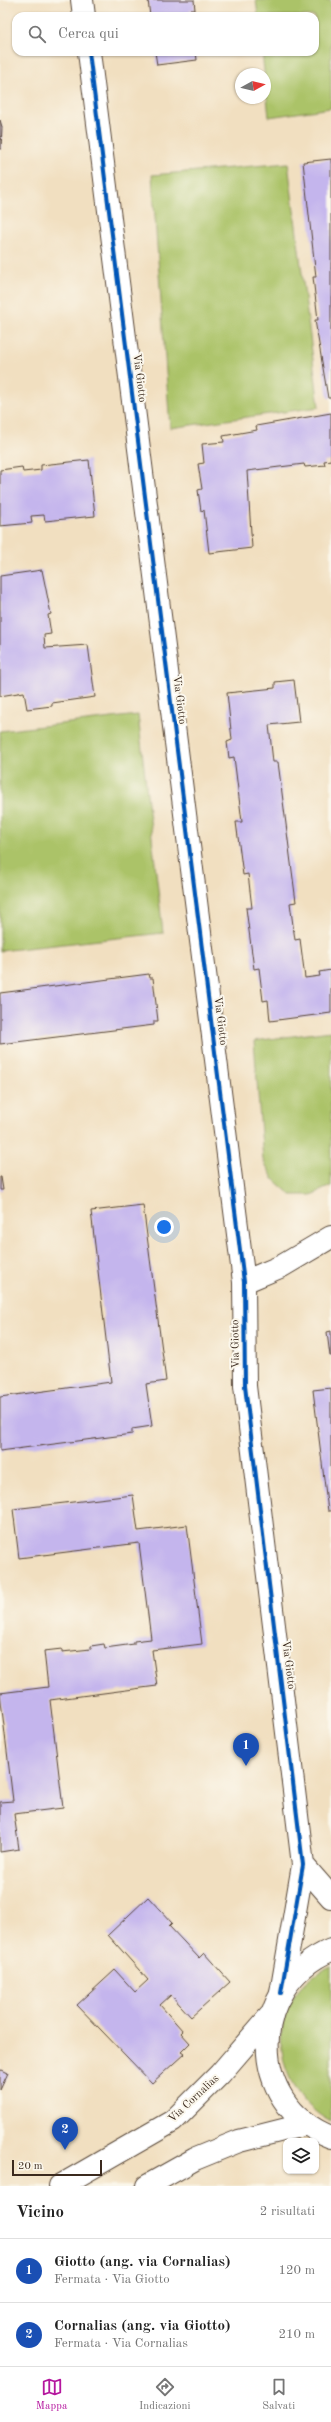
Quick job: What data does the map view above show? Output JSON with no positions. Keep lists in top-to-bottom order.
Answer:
{
  "streets": {
    "street": ["Via Giotto", "Via Cornalias"]
  },
  "scale_bar": "20 m",
  "north": "right",
  "page": {
    "search": "Cerca qui",
    "pins": ["1", "2"],
    "scale": "20 m",
    "heading": ["Vicino", "2 risultati"],
    "list": [
      {
        "mark": "1",
        "name": "Giotto (ang. via Cornalias)",
        "note": "Fermata · Via Giotto",
        "value": "120 m"
      },
      {
        "mark": "2",
        "name": "Cornalias (ang. via Giotto)",
        "note": "Fermata · Via Cornalias",
        "value": "210 m"
      }
    ],
    "nav": ["Mappa", "Indicazioni", "Salvati"]
  }
}
